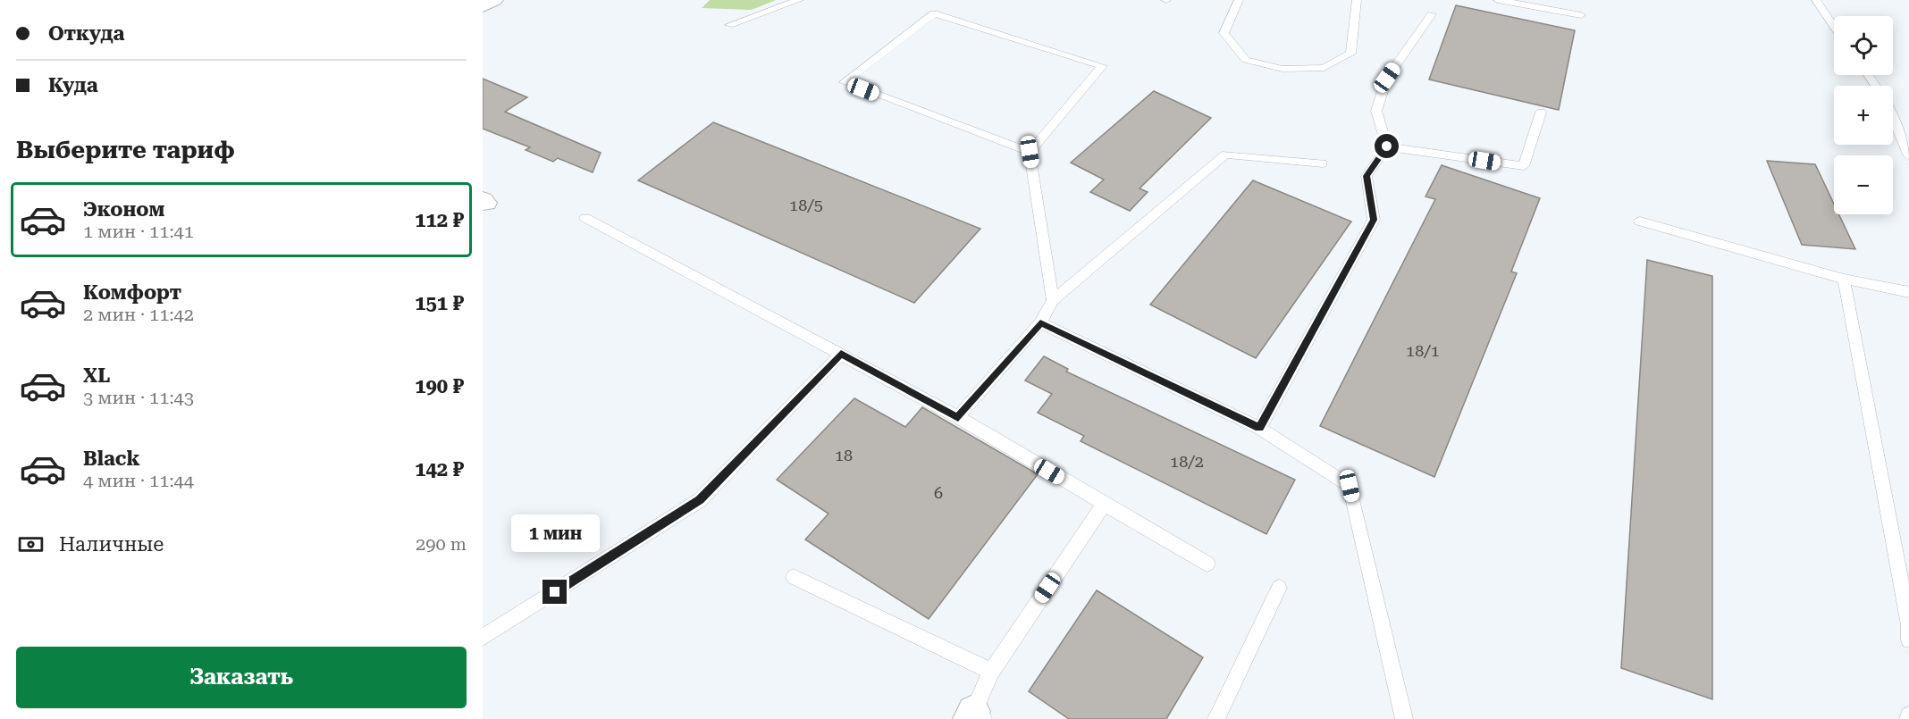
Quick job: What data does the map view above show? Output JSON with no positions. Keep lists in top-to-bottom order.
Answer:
{
  "house_numbers": [
    "18/5",
    "18/1",
    "18",
    "18/2",
    "6"
  ],
  "page": {
    "banner": ["Откуда", "Куда"],
    "map_buttons": ["+", "−"],
    "heading": "Выберите тариф",
    "list": [
      {
        "name": "Эконом",
        "note": "1 мин · 11:41",
        "value": "112 ₽"
      },
      {
        "name": "Комфорт",
        "note": "2 мин · 11:42",
        "value": "151 ₽"
      },
      {
        "name": "XL",
        "note": "3 мин · 11:43",
        "value": "190 ₽"
      },
      {
        "name": "Black",
        "note": "4 мин · 11:44",
        "value": "142 ₽"
      }
    ],
    "pay": ["Наличные", "290 m"],
    "bubble": "1 мин",
    "buttons": "Заказать"
  }
}
